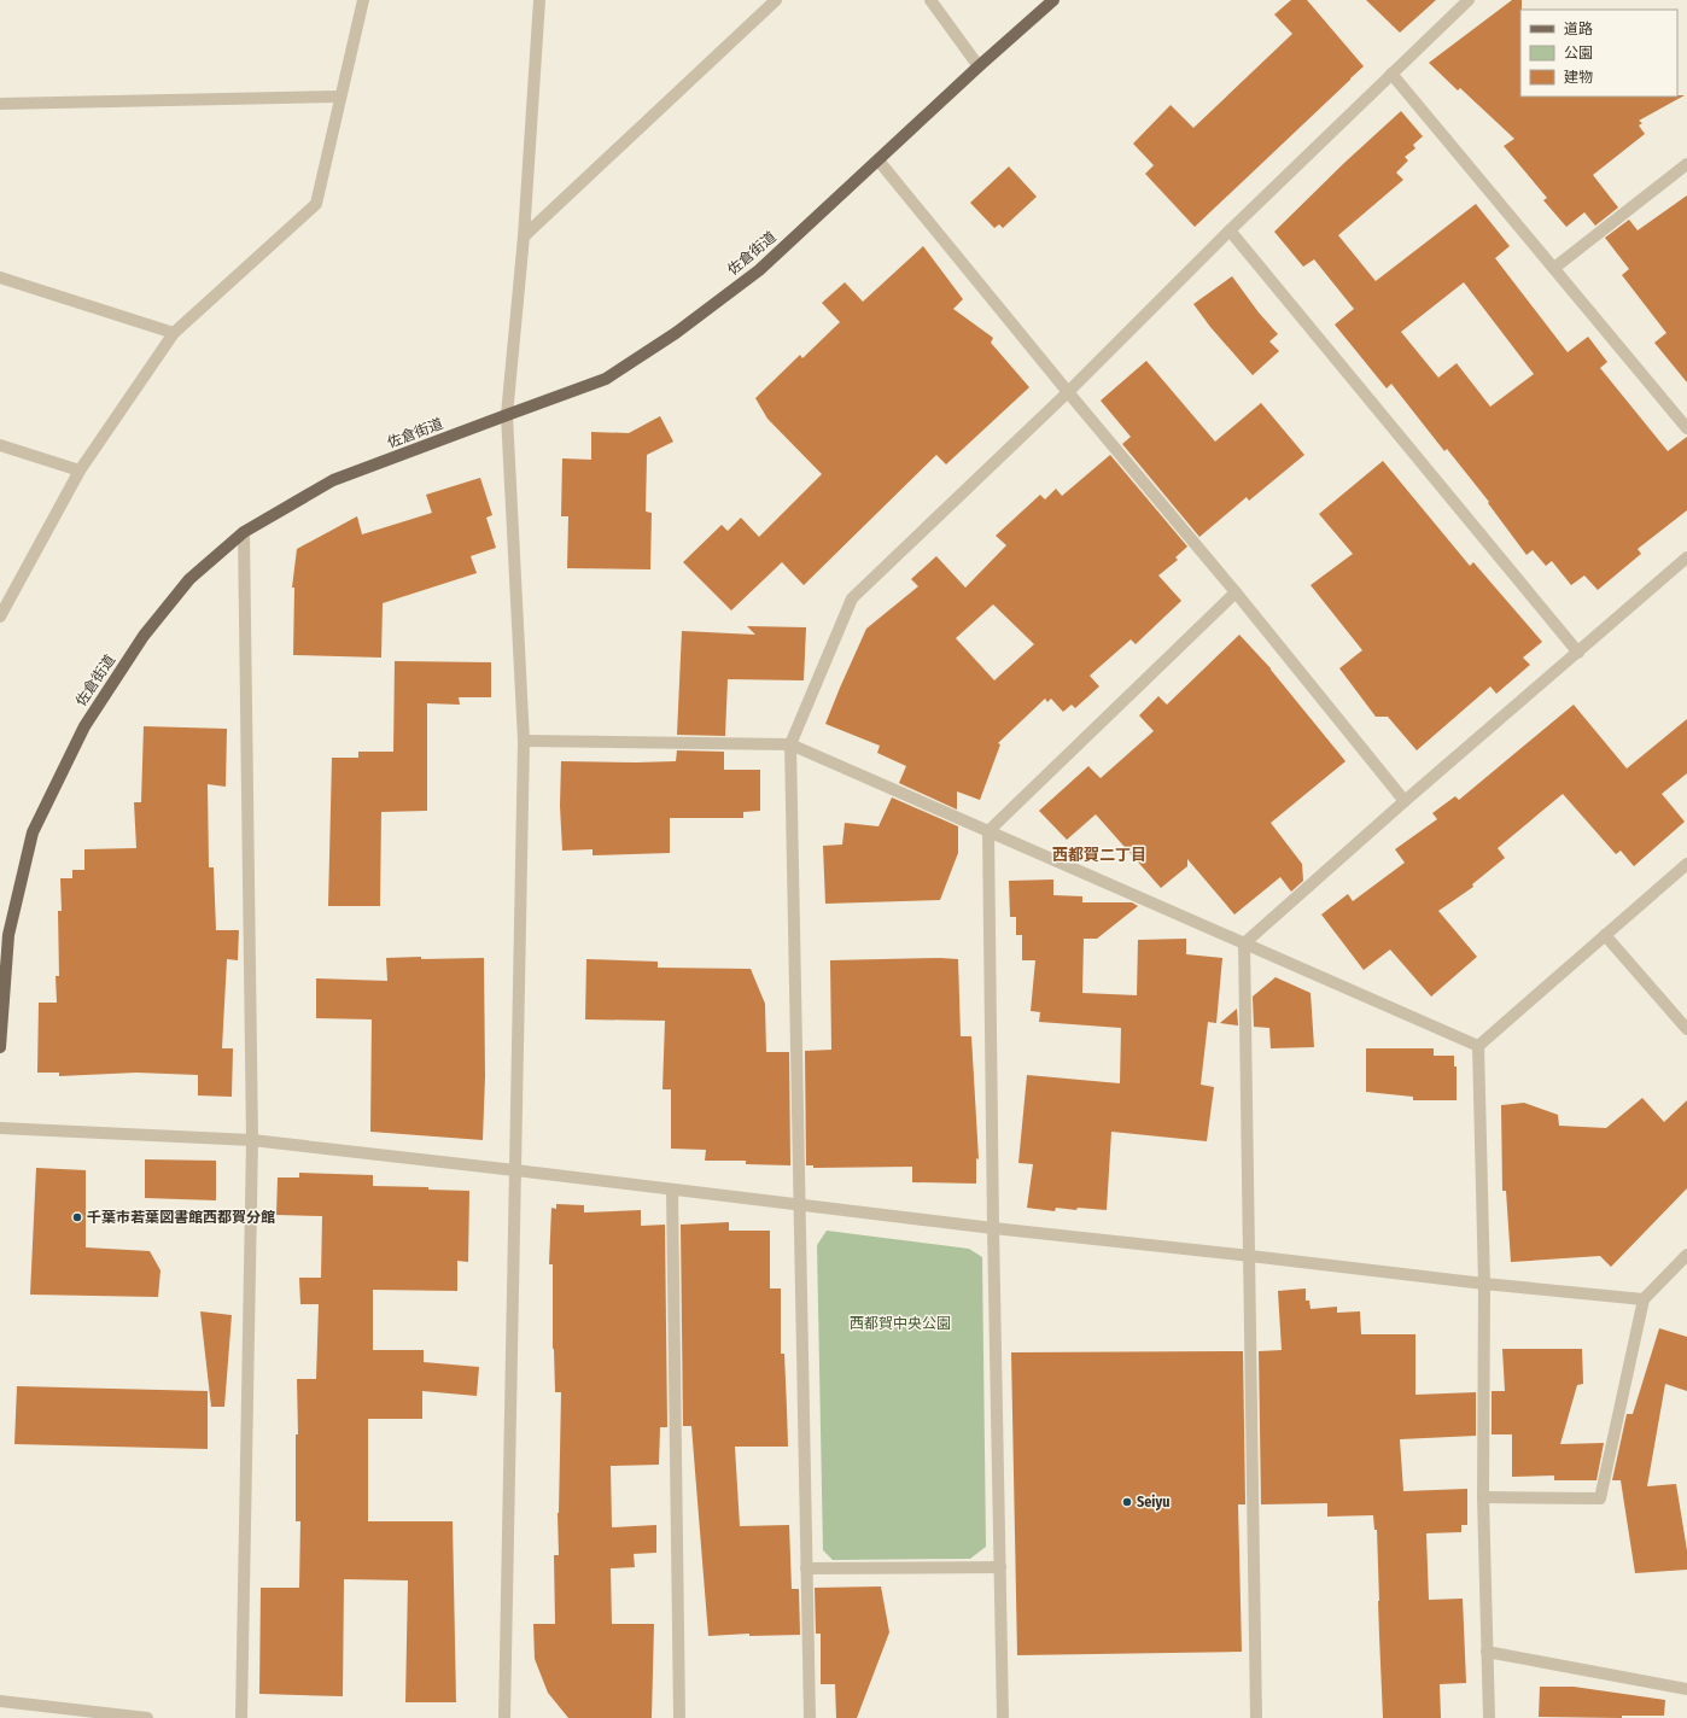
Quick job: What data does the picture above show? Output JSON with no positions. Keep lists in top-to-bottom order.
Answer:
{
  "streets": {
    "main road": ["佐倉街道"]
  },
  "districts": ["西都賀二丁目"],
  "parks": ["西都賀中央公園"],
  "places": ["千葉市若葉図書館西都賀分館", "Seiyu"],
  "legend": ["道路", "公園", "建物"]
}
